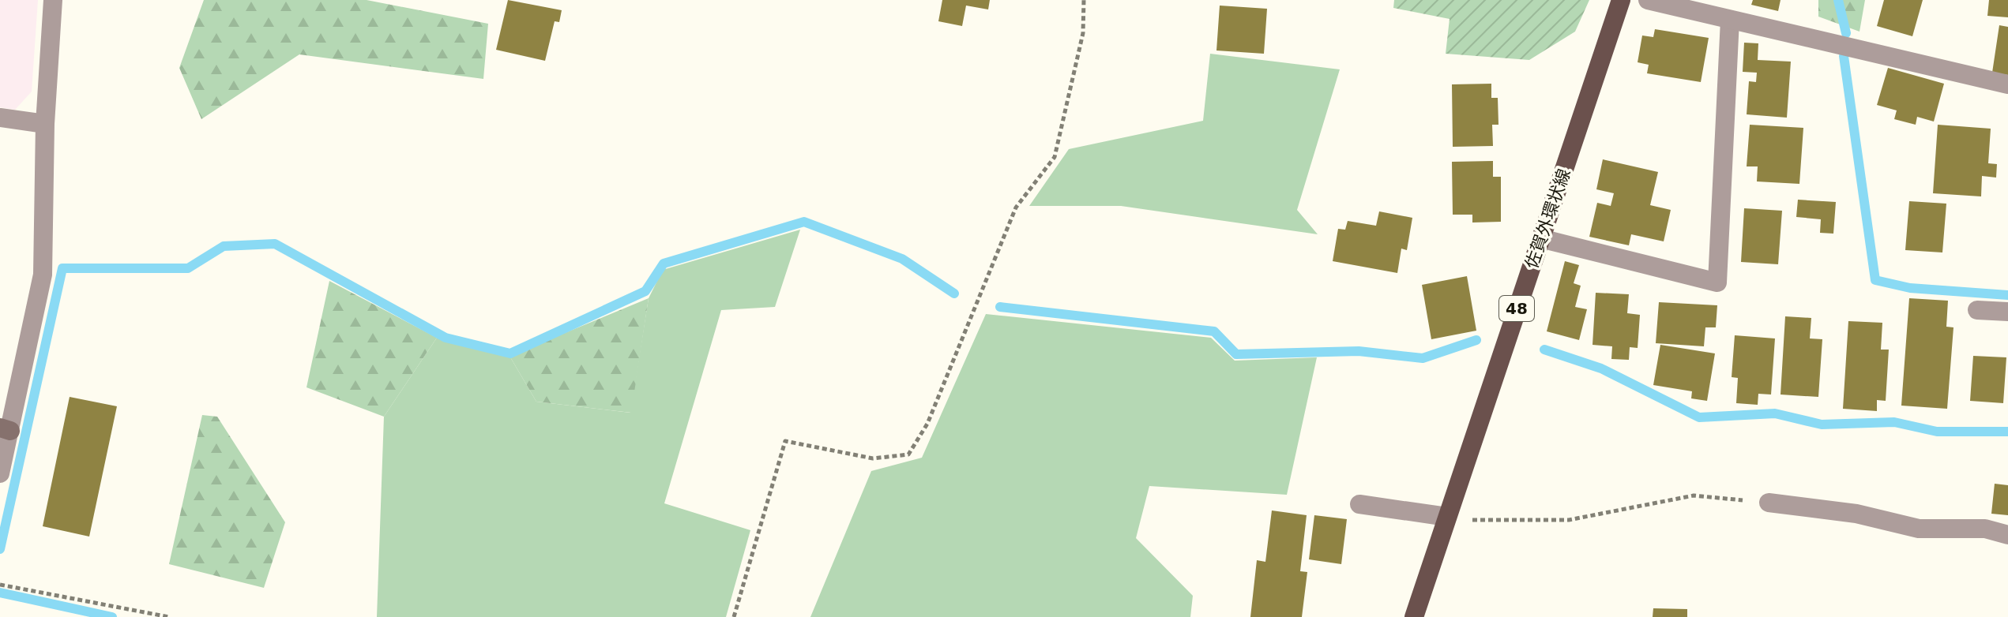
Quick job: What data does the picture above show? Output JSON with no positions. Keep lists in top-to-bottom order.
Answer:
{
  "streets": {
    "main road": ["佐賀外環状線", "48"]
  }
}
